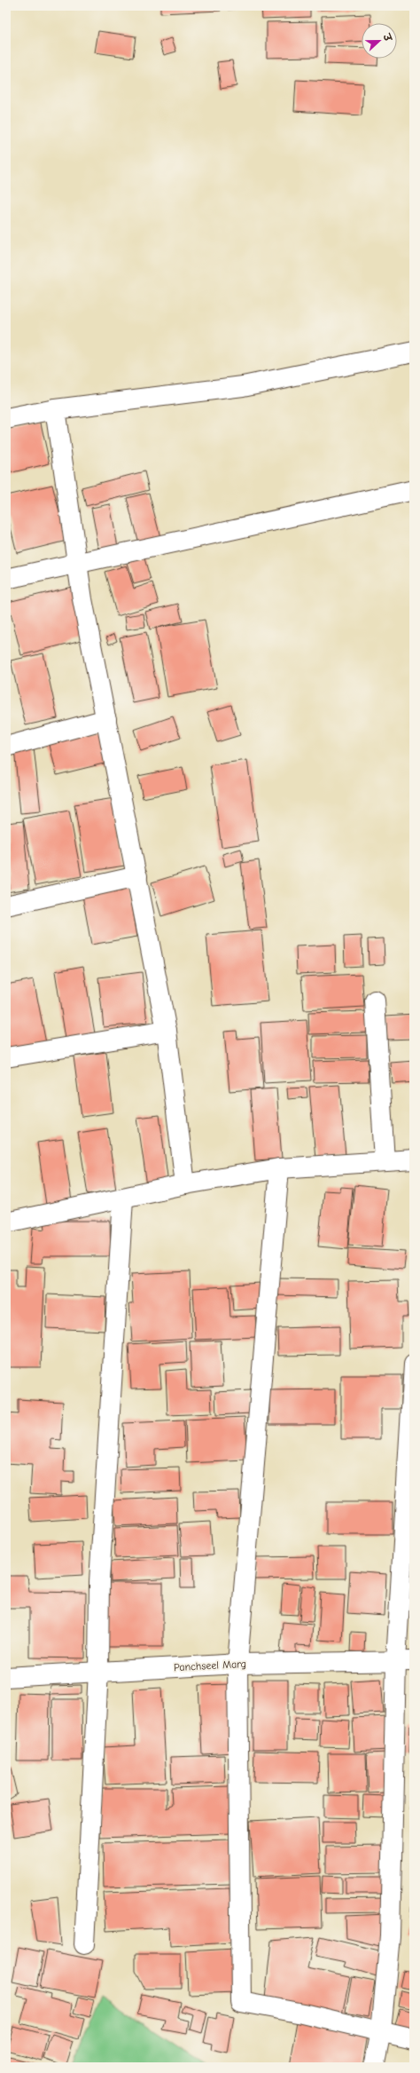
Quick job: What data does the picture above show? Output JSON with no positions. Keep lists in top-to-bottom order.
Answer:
{
  "streets": {
    "street": ["Panchseel Marg"]
  },
  "north": "right"
}
